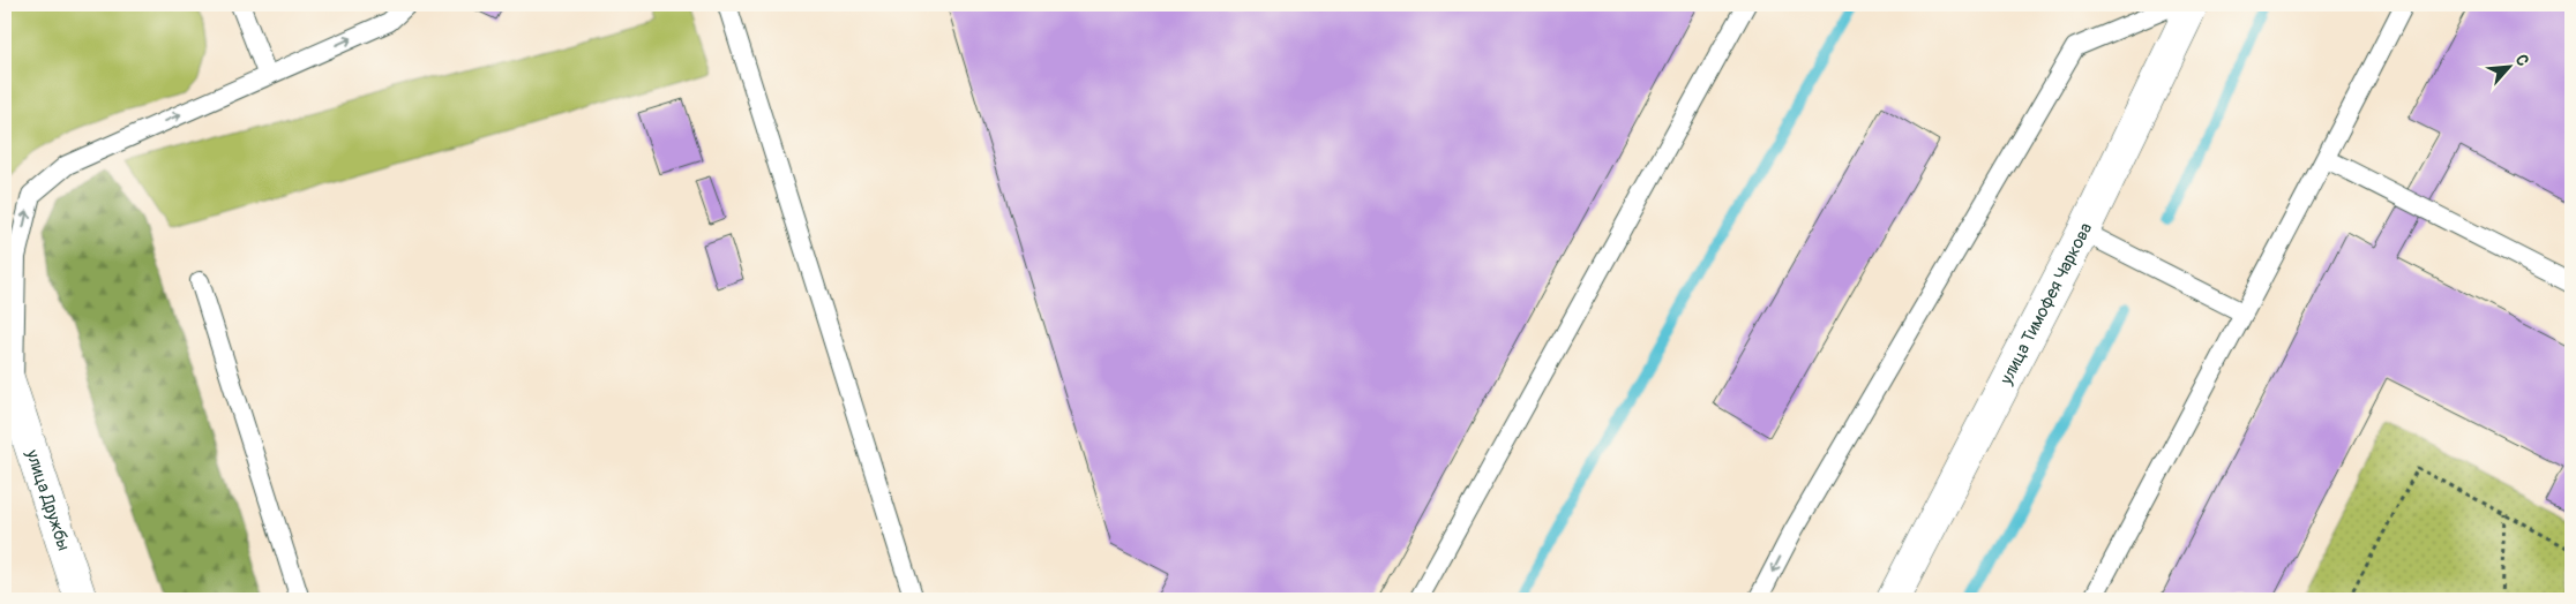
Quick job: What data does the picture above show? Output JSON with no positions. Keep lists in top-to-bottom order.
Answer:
{
  "streets": {
    "main road": ["улица Тимофея Чаркова", "улица Дружбы"]
  },
  "north": "top right"
}
